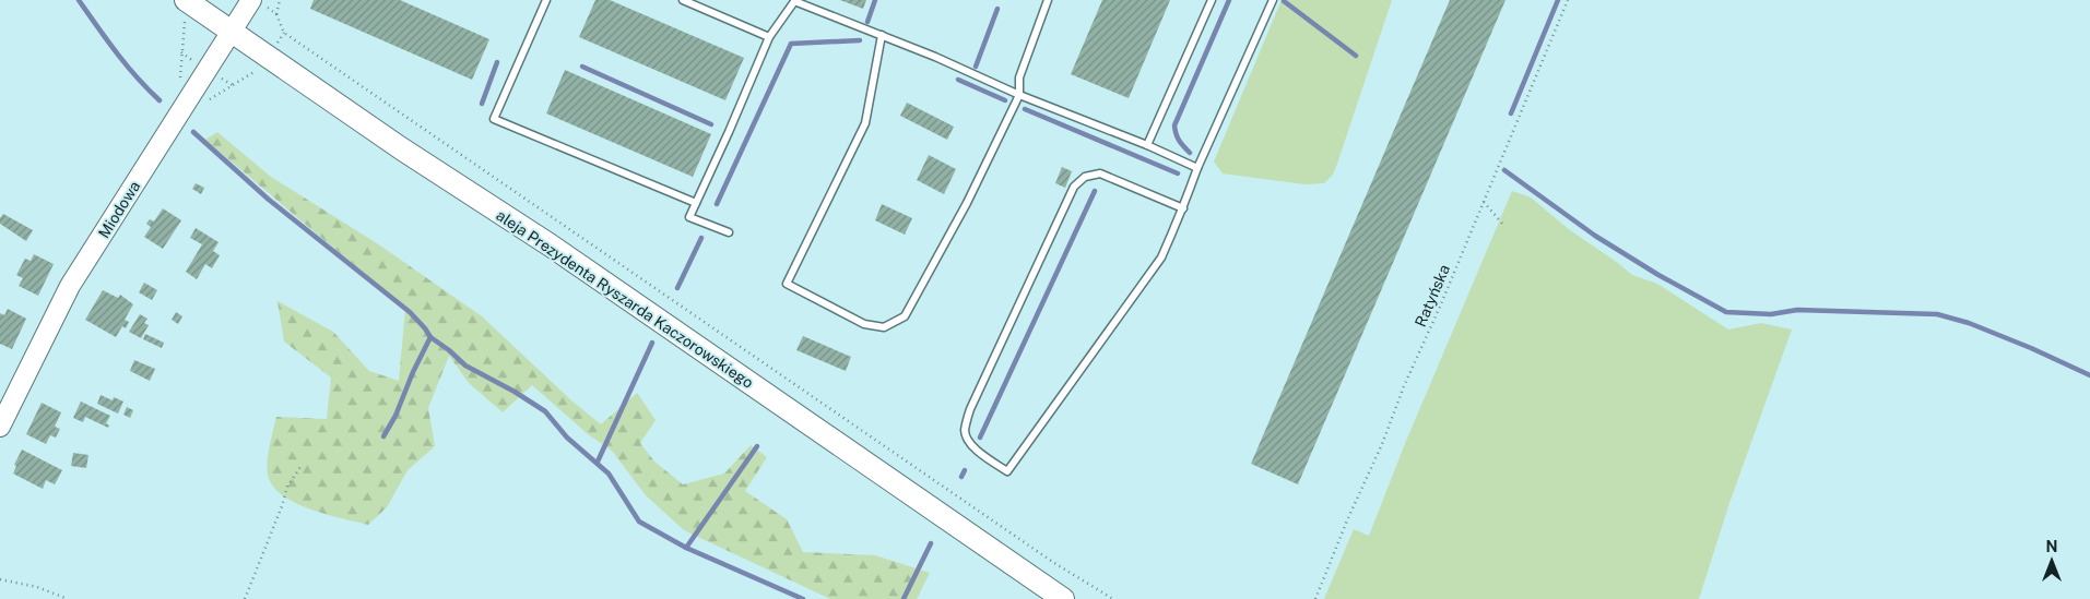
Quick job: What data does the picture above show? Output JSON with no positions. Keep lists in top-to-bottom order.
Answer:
{
  "streets": {
    "main road": ["aleja Prezydenta Ryszarda Kaczorowskiego"],
    "street": ["Miodowa"],
    "path": ["Ratyńska"]
  },
  "crossings": [
    ["Miodowa", "aleja Prezydenta Ryszarda Kaczorowskiego"]
  ],
  "north": "top"
}
